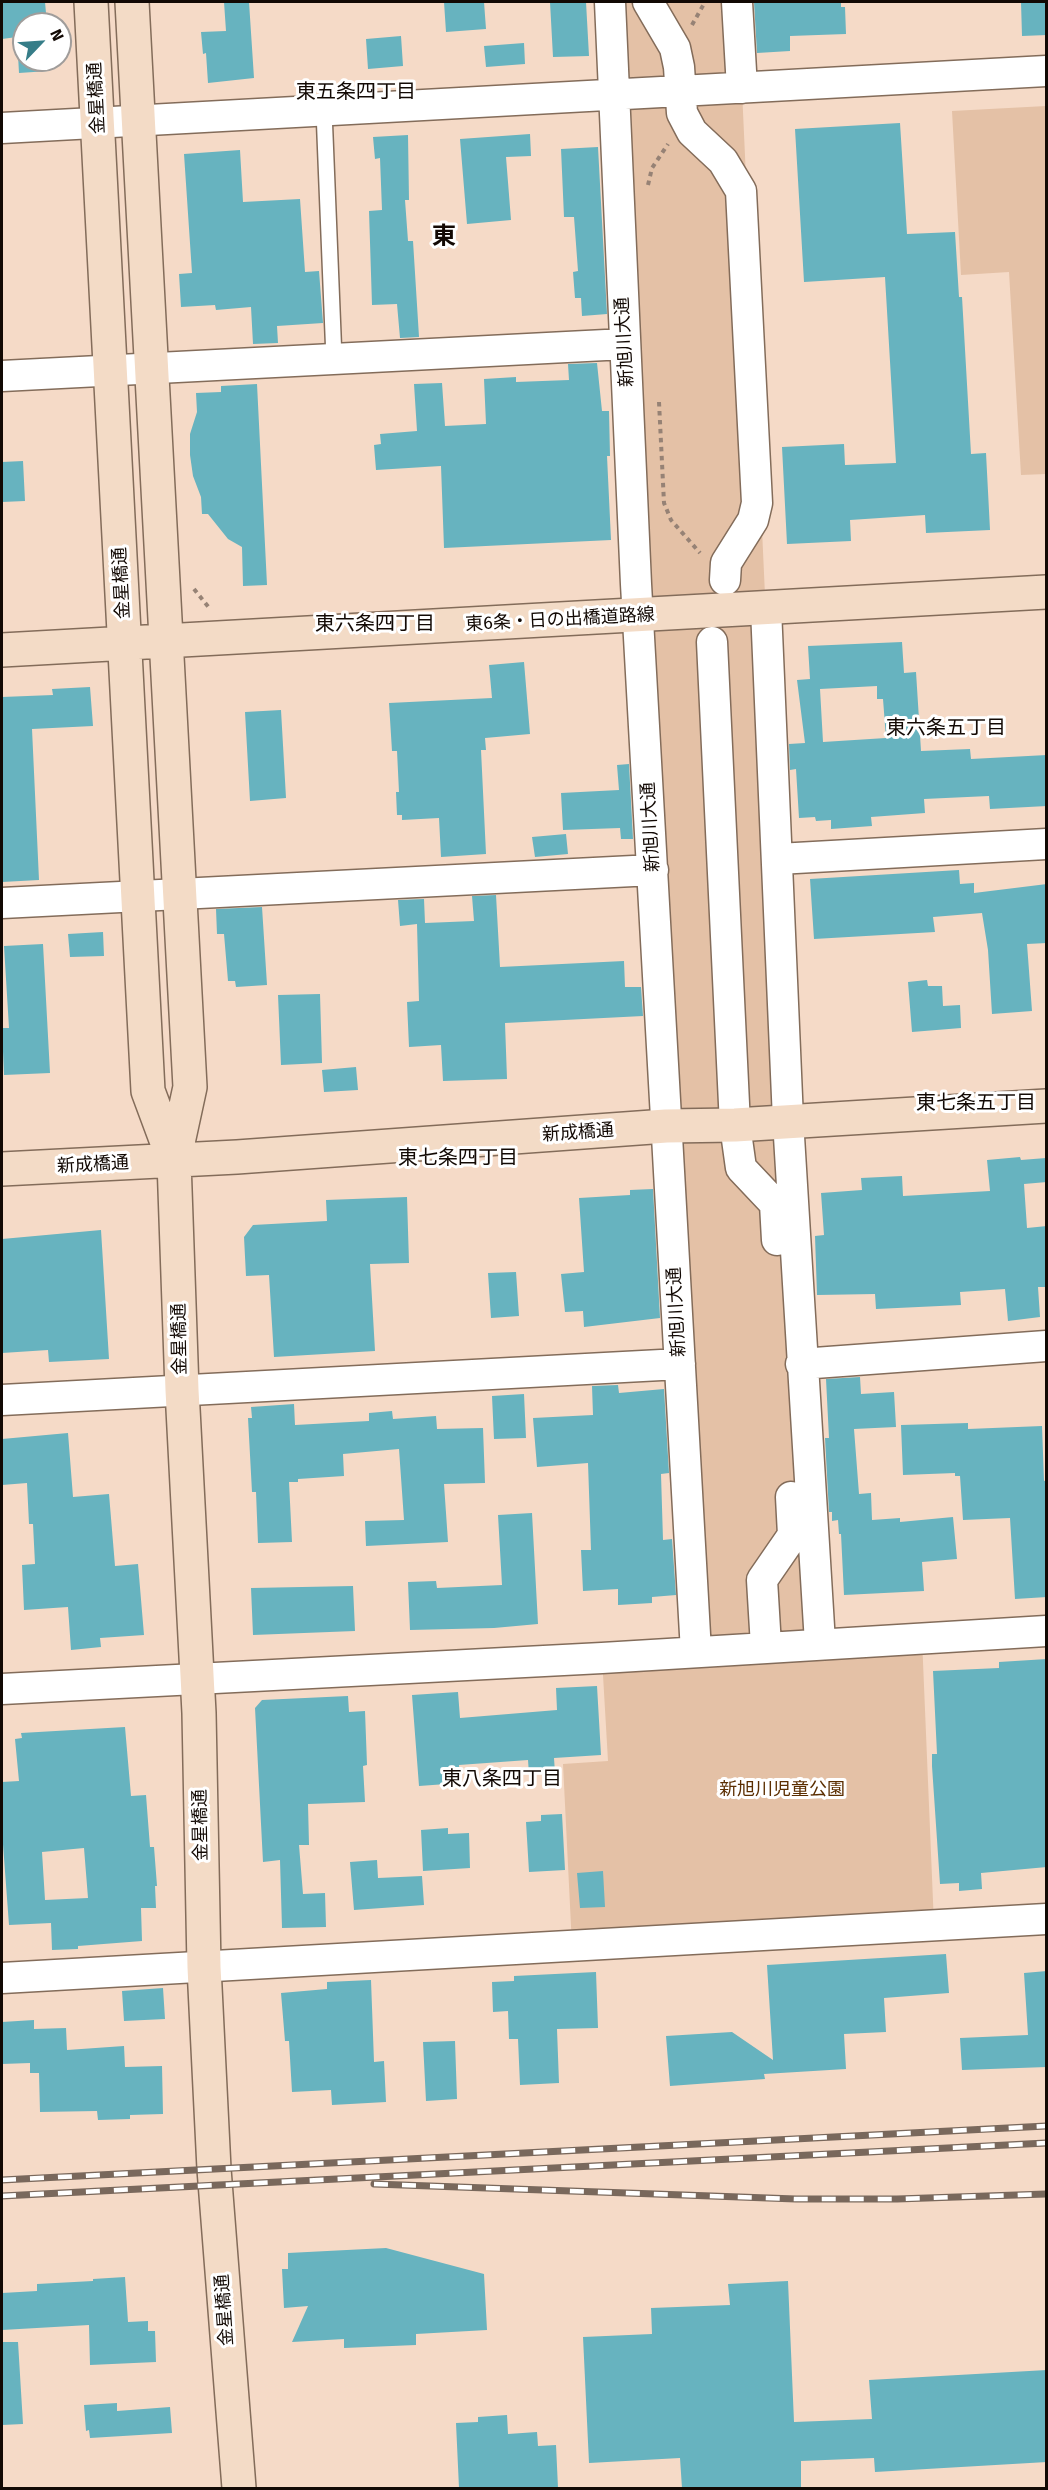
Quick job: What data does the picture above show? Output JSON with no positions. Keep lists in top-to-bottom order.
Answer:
{
  "streets": {
    "street": [
      "金星橋通",
      "新旭川大通",
      "東6条・日の出橋道路線",
      "新成橋通"
    ]
  },
  "crossings": [
    ["金星橋通", "東6条・日の出橋道路線"],
    ["金星橋通", "新成橋通"],
    ["新旭川大通", "東6条・日の出橋道路線"],
    ["新旭川大通", "新成橋通"]
  ],
  "districts": [
    "東五条四丁目",
    "東",
    "東六条四丁目",
    "東六条五丁目",
    "東七条五丁目",
    "東七条四丁目",
    "東八条四丁目"
  ],
  "parks": ["新旭川児童公園"],
  "north": "top right"
}
